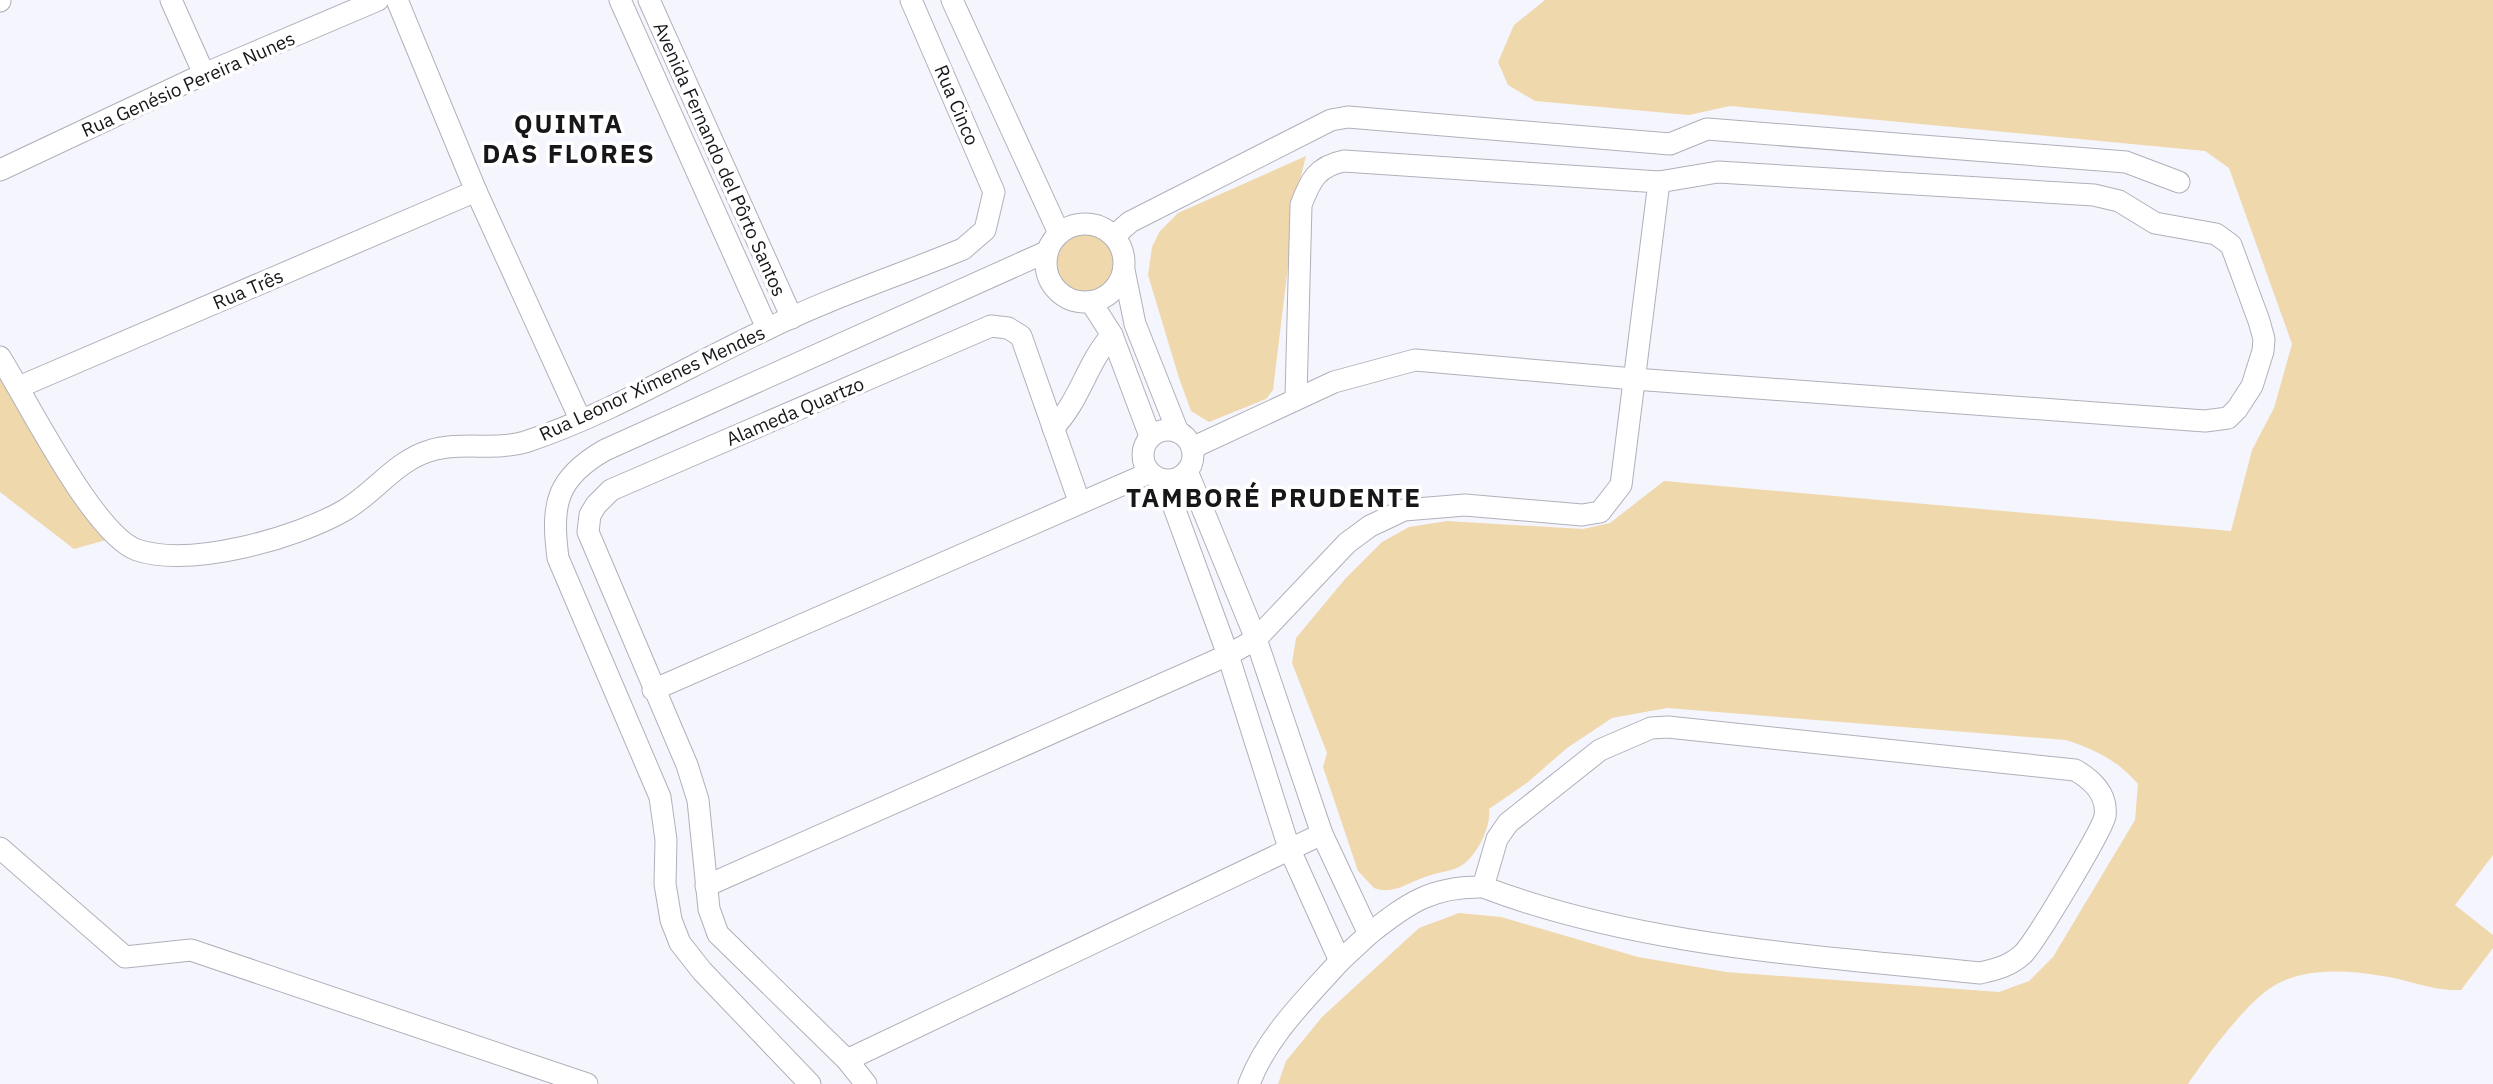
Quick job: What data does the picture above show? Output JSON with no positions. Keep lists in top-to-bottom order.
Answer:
{
  "streets": {
    "street": [
      "Rua Genésio Pereira Nunes",
      "Rua Cinco",
      "Avenida Fernando del Pôrto Santos",
      "Rua Três",
      "Rua Leonor Ximenes Mendes",
      "Alameda Quartzo"
    ]
  },
  "crossings": [
    ["Rua Cinco", "Rua Leonor Ximenes Mendes"],
    ["Avenida Fernando del Pôrto Santos", "Rua Leonor Ximenes Mendes"],
    ["Rua Três", "Rua Leonor Ximenes Mendes"]
  ],
  "districts": ["QUINTA DAS FLORES", "TAMBORÉ PRUDENTE"]
}
